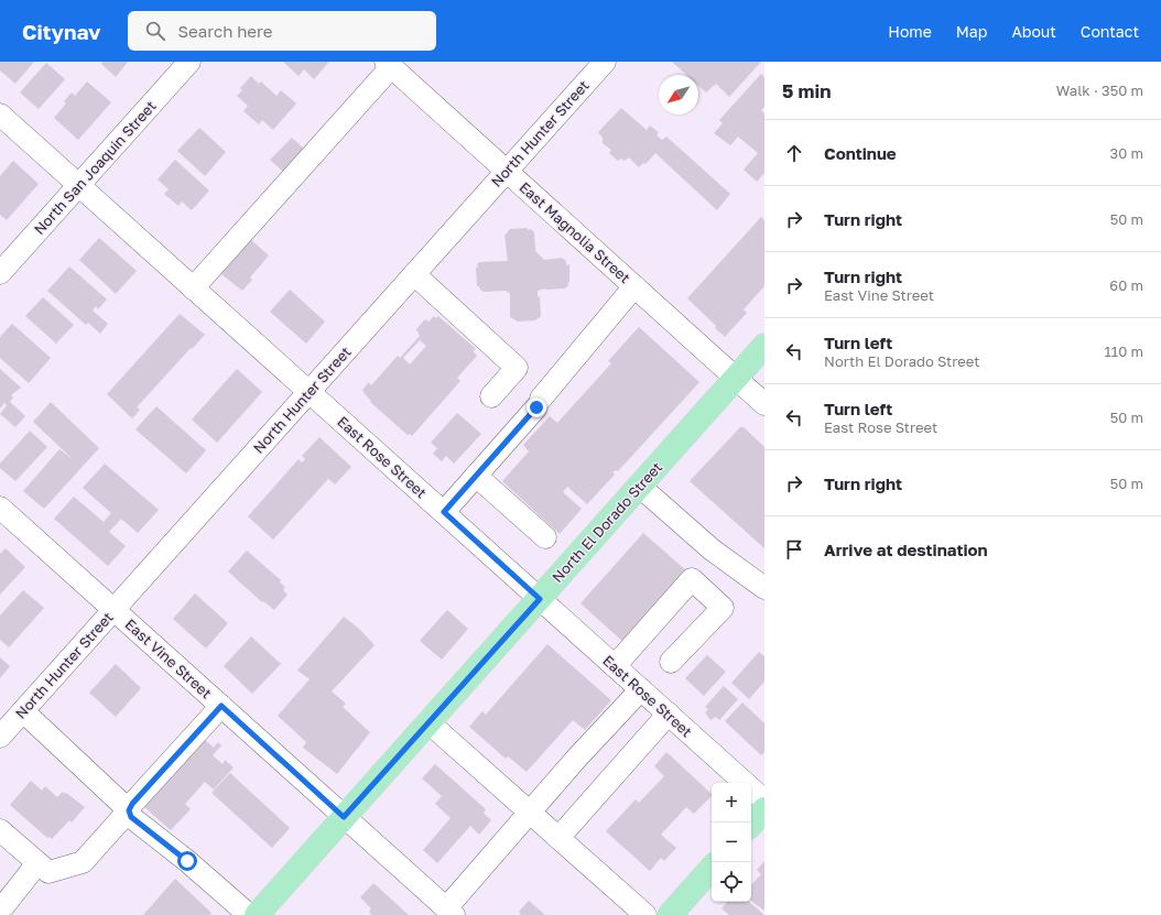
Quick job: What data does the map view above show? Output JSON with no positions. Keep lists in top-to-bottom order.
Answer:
{
  "streets": {
    "main road": ["North El Dorado Street"],
    "street": [
      "North Hunter Street",
      "North San Joaquin Street",
      "East Magnolia Street",
      "East Rose Street",
      "East Vine Street"
    ]
  },
  "crossings": [
    ["North Hunter Street", "East Magnolia Street"],
    ["North Hunter Street", "East Rose Street"],
    ["North Hunter Street", "East Vine Street"],
    ["North San Joaquin Street", "East Rose Street"],
    ["East Magnolia Street", "North El Dorado Street"],
    ["East Rose Street", "North El Dorado Street"],
    ["North El Dorado Street", "East Vine Street"]
  ],
  "north": "bottom left",
  "page": {
    "header": "Citynav",
    "search": "Search here",
    "nav": [
      "Home",
      "Map",
      "About",
      "Contact"
    ],
    "heading": ["5 min", "Walk · 350 m"],
    "list": [
      ["Continue", "30 m"],
      ["Turn right", "50 m"],
      ["Turn right", "East Vine Street", "60 m"],
      ["Turn left", "North El Dorado Street", "110 m"],
      ["Turn left", "East Rose Street", "50 m"],
      ["Turn right", "50 m"],
      "Arrive at destination"
    ],
    "map_buttons": ["+", "−"]
  }
}
